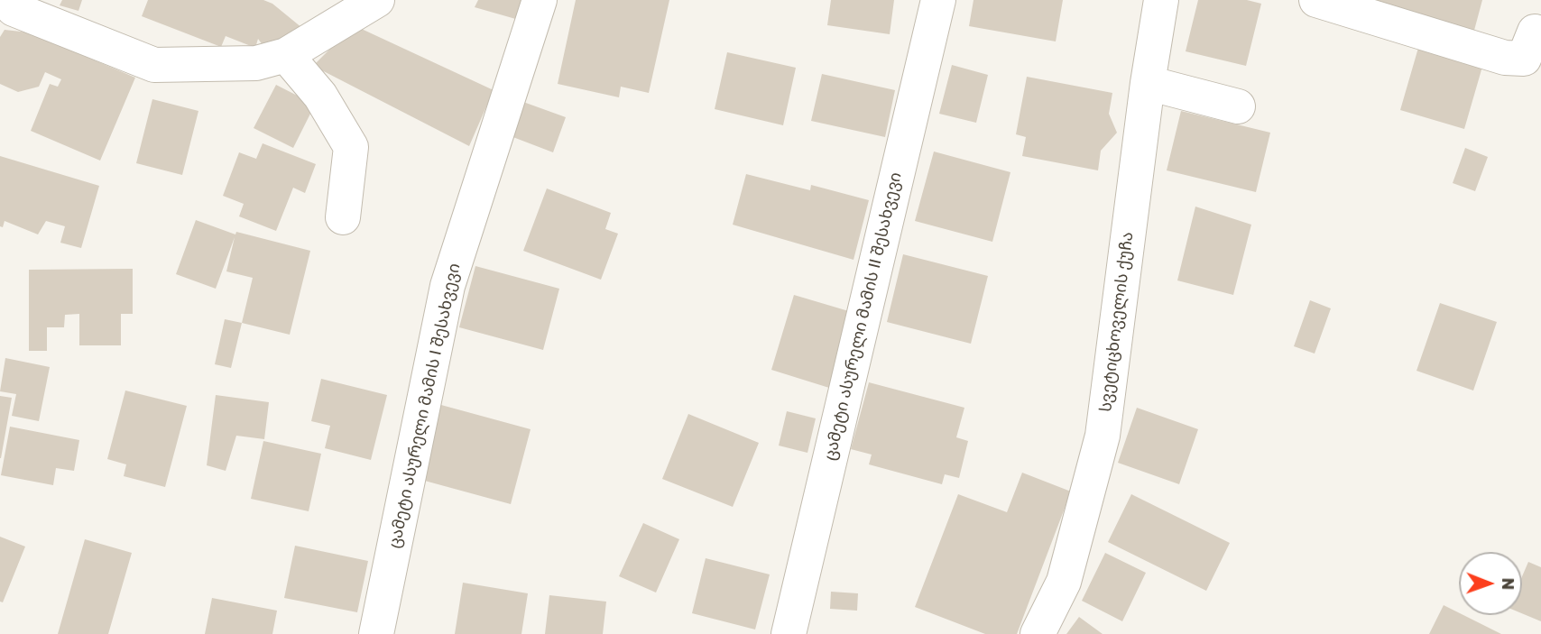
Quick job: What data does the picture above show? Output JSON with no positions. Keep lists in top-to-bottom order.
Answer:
{
  "streets": {
    "street": ["ცამეტი ასურელი მამის II შესახვევი", "სვეტიცხოველის ქუჩა", "ცამეტი ასურელი მამის I შესახვევი"]
  },
  "north": "right"
}
